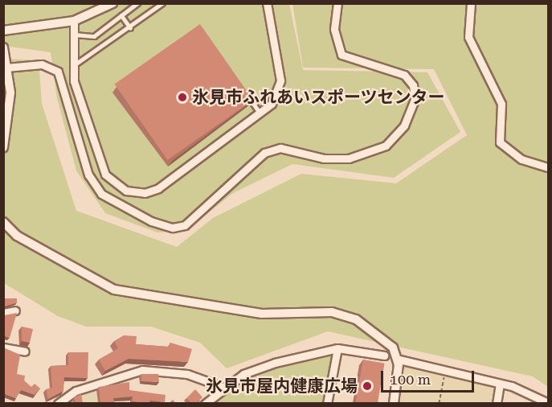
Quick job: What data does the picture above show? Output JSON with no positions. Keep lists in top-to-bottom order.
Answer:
{
  "places": ["氷見市ふれあいスポーツセンター", "氷見市屋内健康広場"],
  "scale_bar": "100 m"
}
